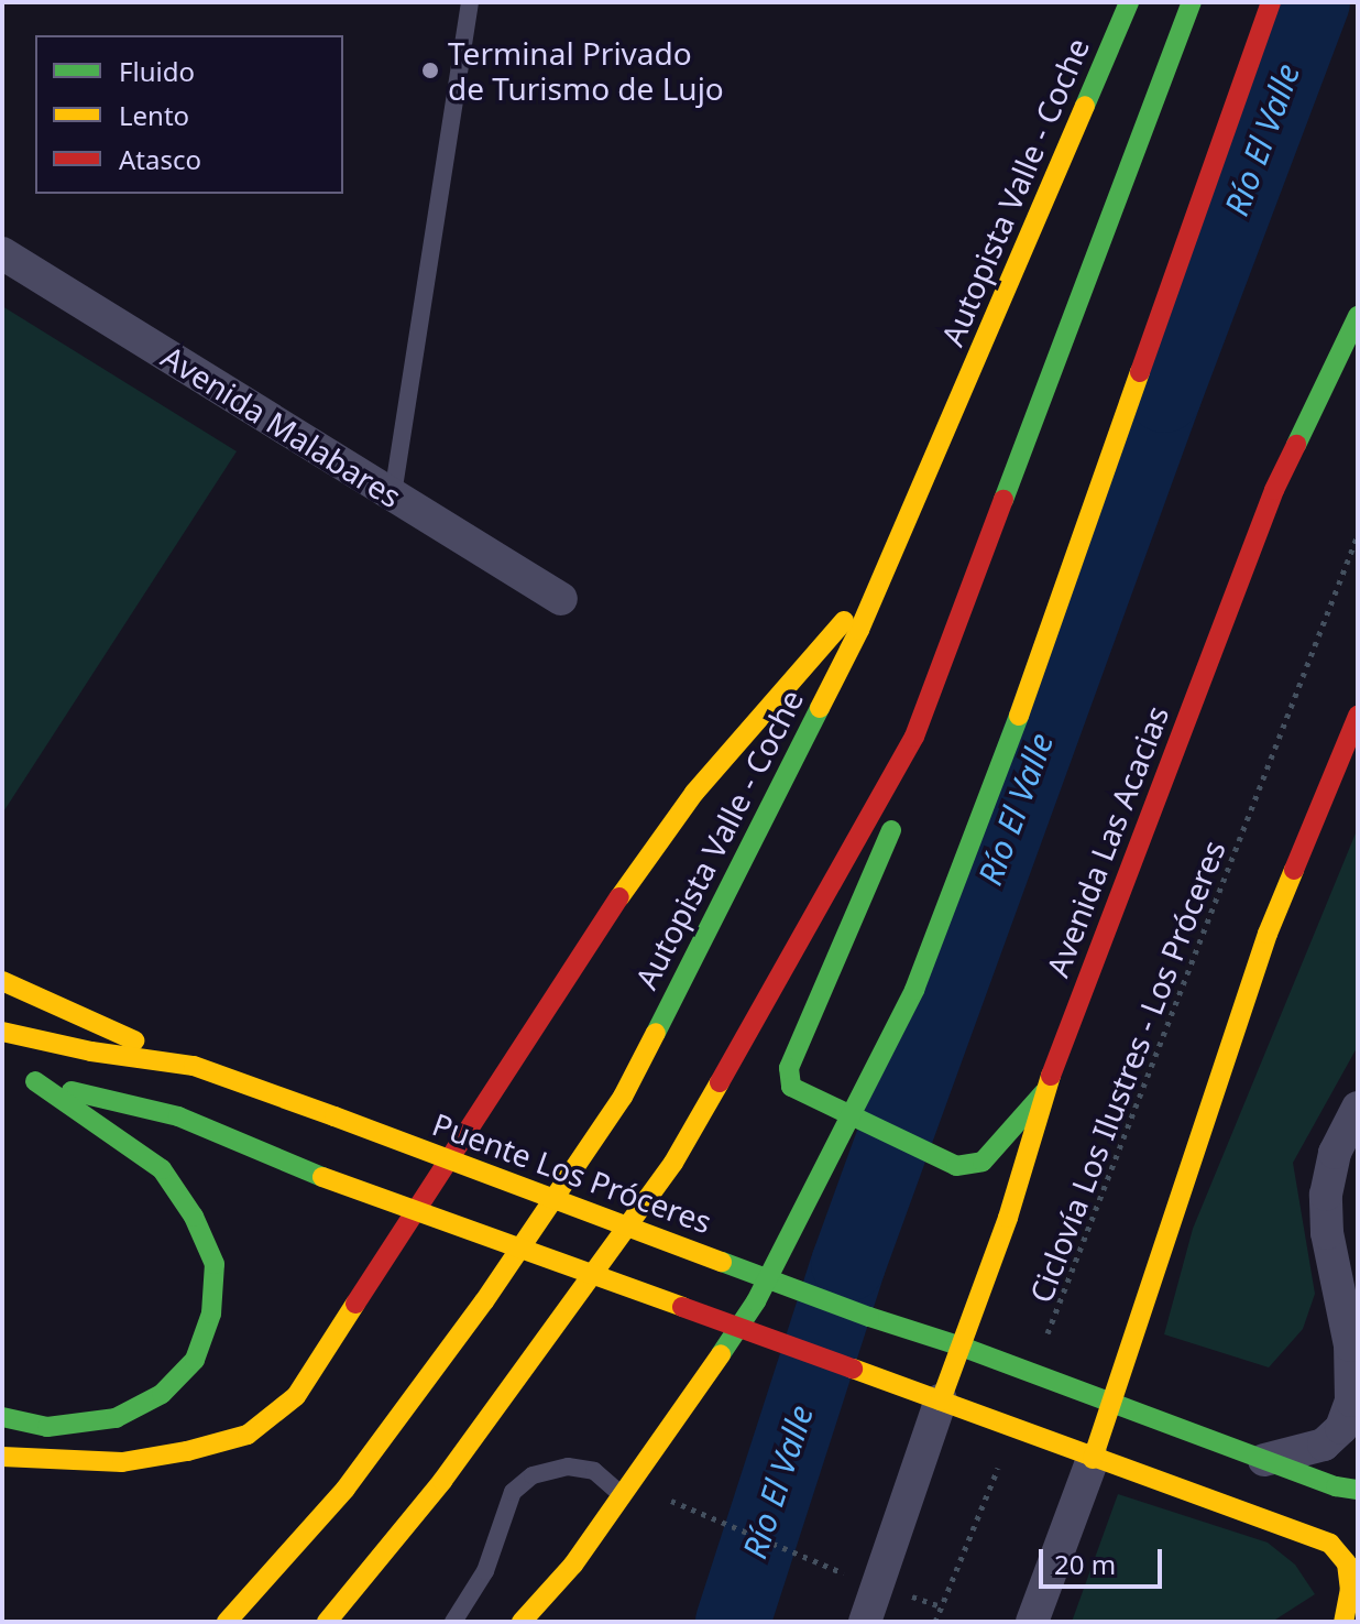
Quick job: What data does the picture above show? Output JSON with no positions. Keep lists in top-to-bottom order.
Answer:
{
  "streets": {
    "main road": ["Autopista Valle - Coche", "Avenida Las Acacias", "Puente Los Próceres"],
    "street": ["Avenida Malabares"],
    "path": ["Ciclovía Los Ilustres - Los Próceres"]
  },
  "crossings": [
    ["Avenida Las Acacias", "Puente Los Próceres"],
    ["Ciclovía Los Ilustres - Los Próceres", "Puente Los Próceres"]
  ],
  "water": ["Río El Valle"],
  "places": ["Terminal Privado de Turismo de Lujo"],
  "legend": ["Fluido", "Lento", "Atasco"],
  "scale_bar": "20 m"
}
